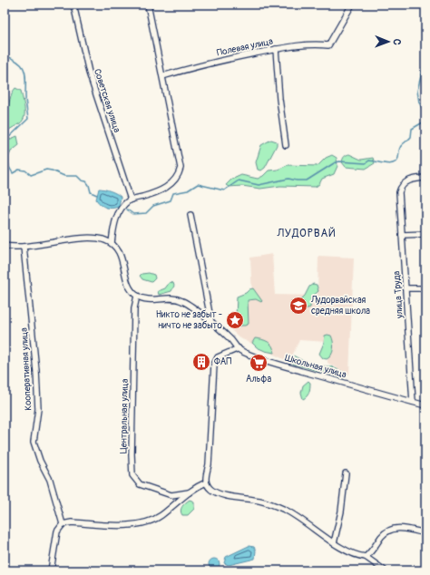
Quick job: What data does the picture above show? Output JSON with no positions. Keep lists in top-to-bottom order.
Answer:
{
  "streets": {
    "street": [
      "Полевая улица",
      "Советская улица",
      "улица Труда",
      "Школьная улица",
      "Кооперативная улица",
      "Центральная улица"
    ]
  },
  "crossings": [
    ["улица Труда", "Школьная улица"]
  ],
  "districts": ["ЛУДОРВАЙ"],
  "places": {
    "school or university": ["Лудорвайская средняя школа"],
    "place": ["Никто не забыт - ничто не забыто"],
    "building": ["ФАП"],
    "supermarket": ["Альфа"]
  },
  "north": "right"
}
